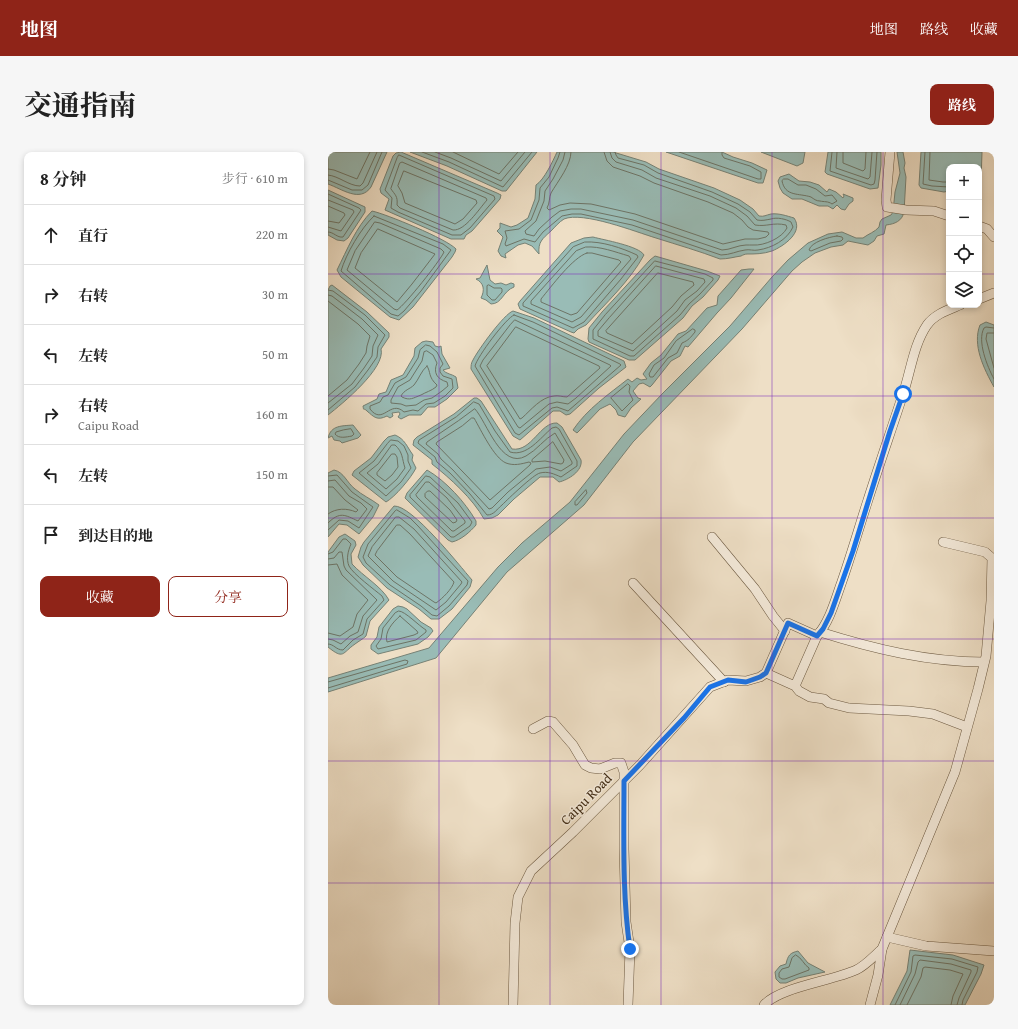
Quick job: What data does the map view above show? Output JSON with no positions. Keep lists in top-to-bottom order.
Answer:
{
  "streets": {
    "street": ["Caipu Road"]
  },
  "page": {
    "header": "地图",
    "nav": ["地图", "路线", "收藏"],
    "title": "交通指南",
    "buttons": [
      "路线",
      ["收藏", "分享"]
    ],
    "heading": ["8 分钟", "步行 · 610 m"],
    "map_buttons": ["+", "−"],
    "list": [
      ["直行", "220 m"],
      ["右转", "30 m"],
      ["左转", "50 m"],
      ["右转", "Caipu Road", "160 m"],
      ["左转", "150 m"],
      "到达目的地"
    ]
  }
}
